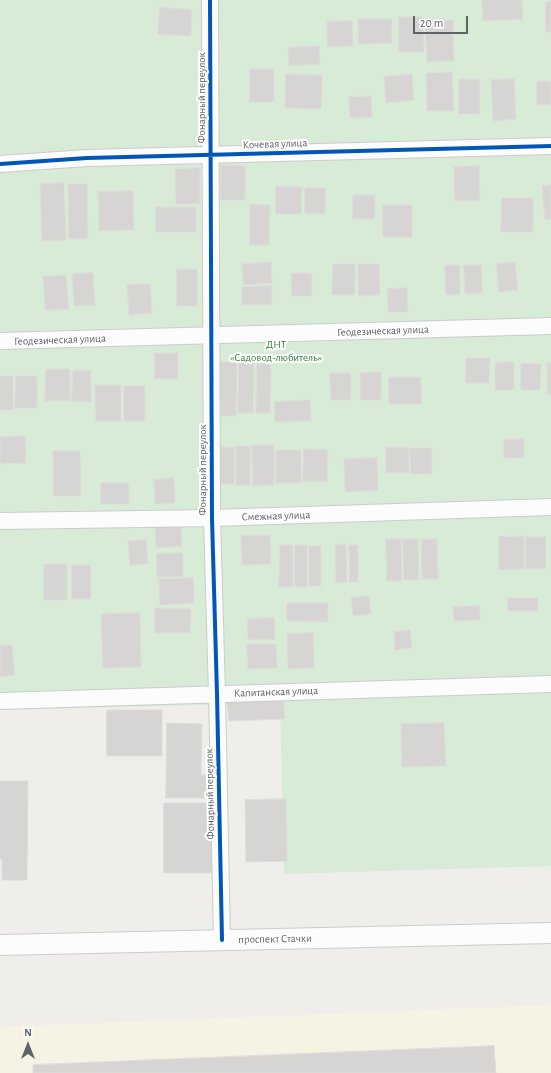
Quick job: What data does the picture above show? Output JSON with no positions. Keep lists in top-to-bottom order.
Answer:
{
  "streets": {
    "street": [
      "Фонарный переулок",
      "Кочевая улица",
      "Геодезическая улица",
      "Смежная улица",
      "Капитанская улица",
      "проспект Стачки"
    ]
  },
  "crossings": [
    ["Фонарный переулок", "Кочевая улица"],
    ["Фонарный переулок", "Геодезическая улица"],
    ["Фонарный переулок", "Смежная улица"],
    ["Фонарный переулок", "Капитанская улица"],
    ["Фонарный переулок", "проспект Стачки"]
  ],
  "parks": ["ДНТ «Садовод-любитель»"],
  "scale_bar": "20 m",
  "north": "top"
}
